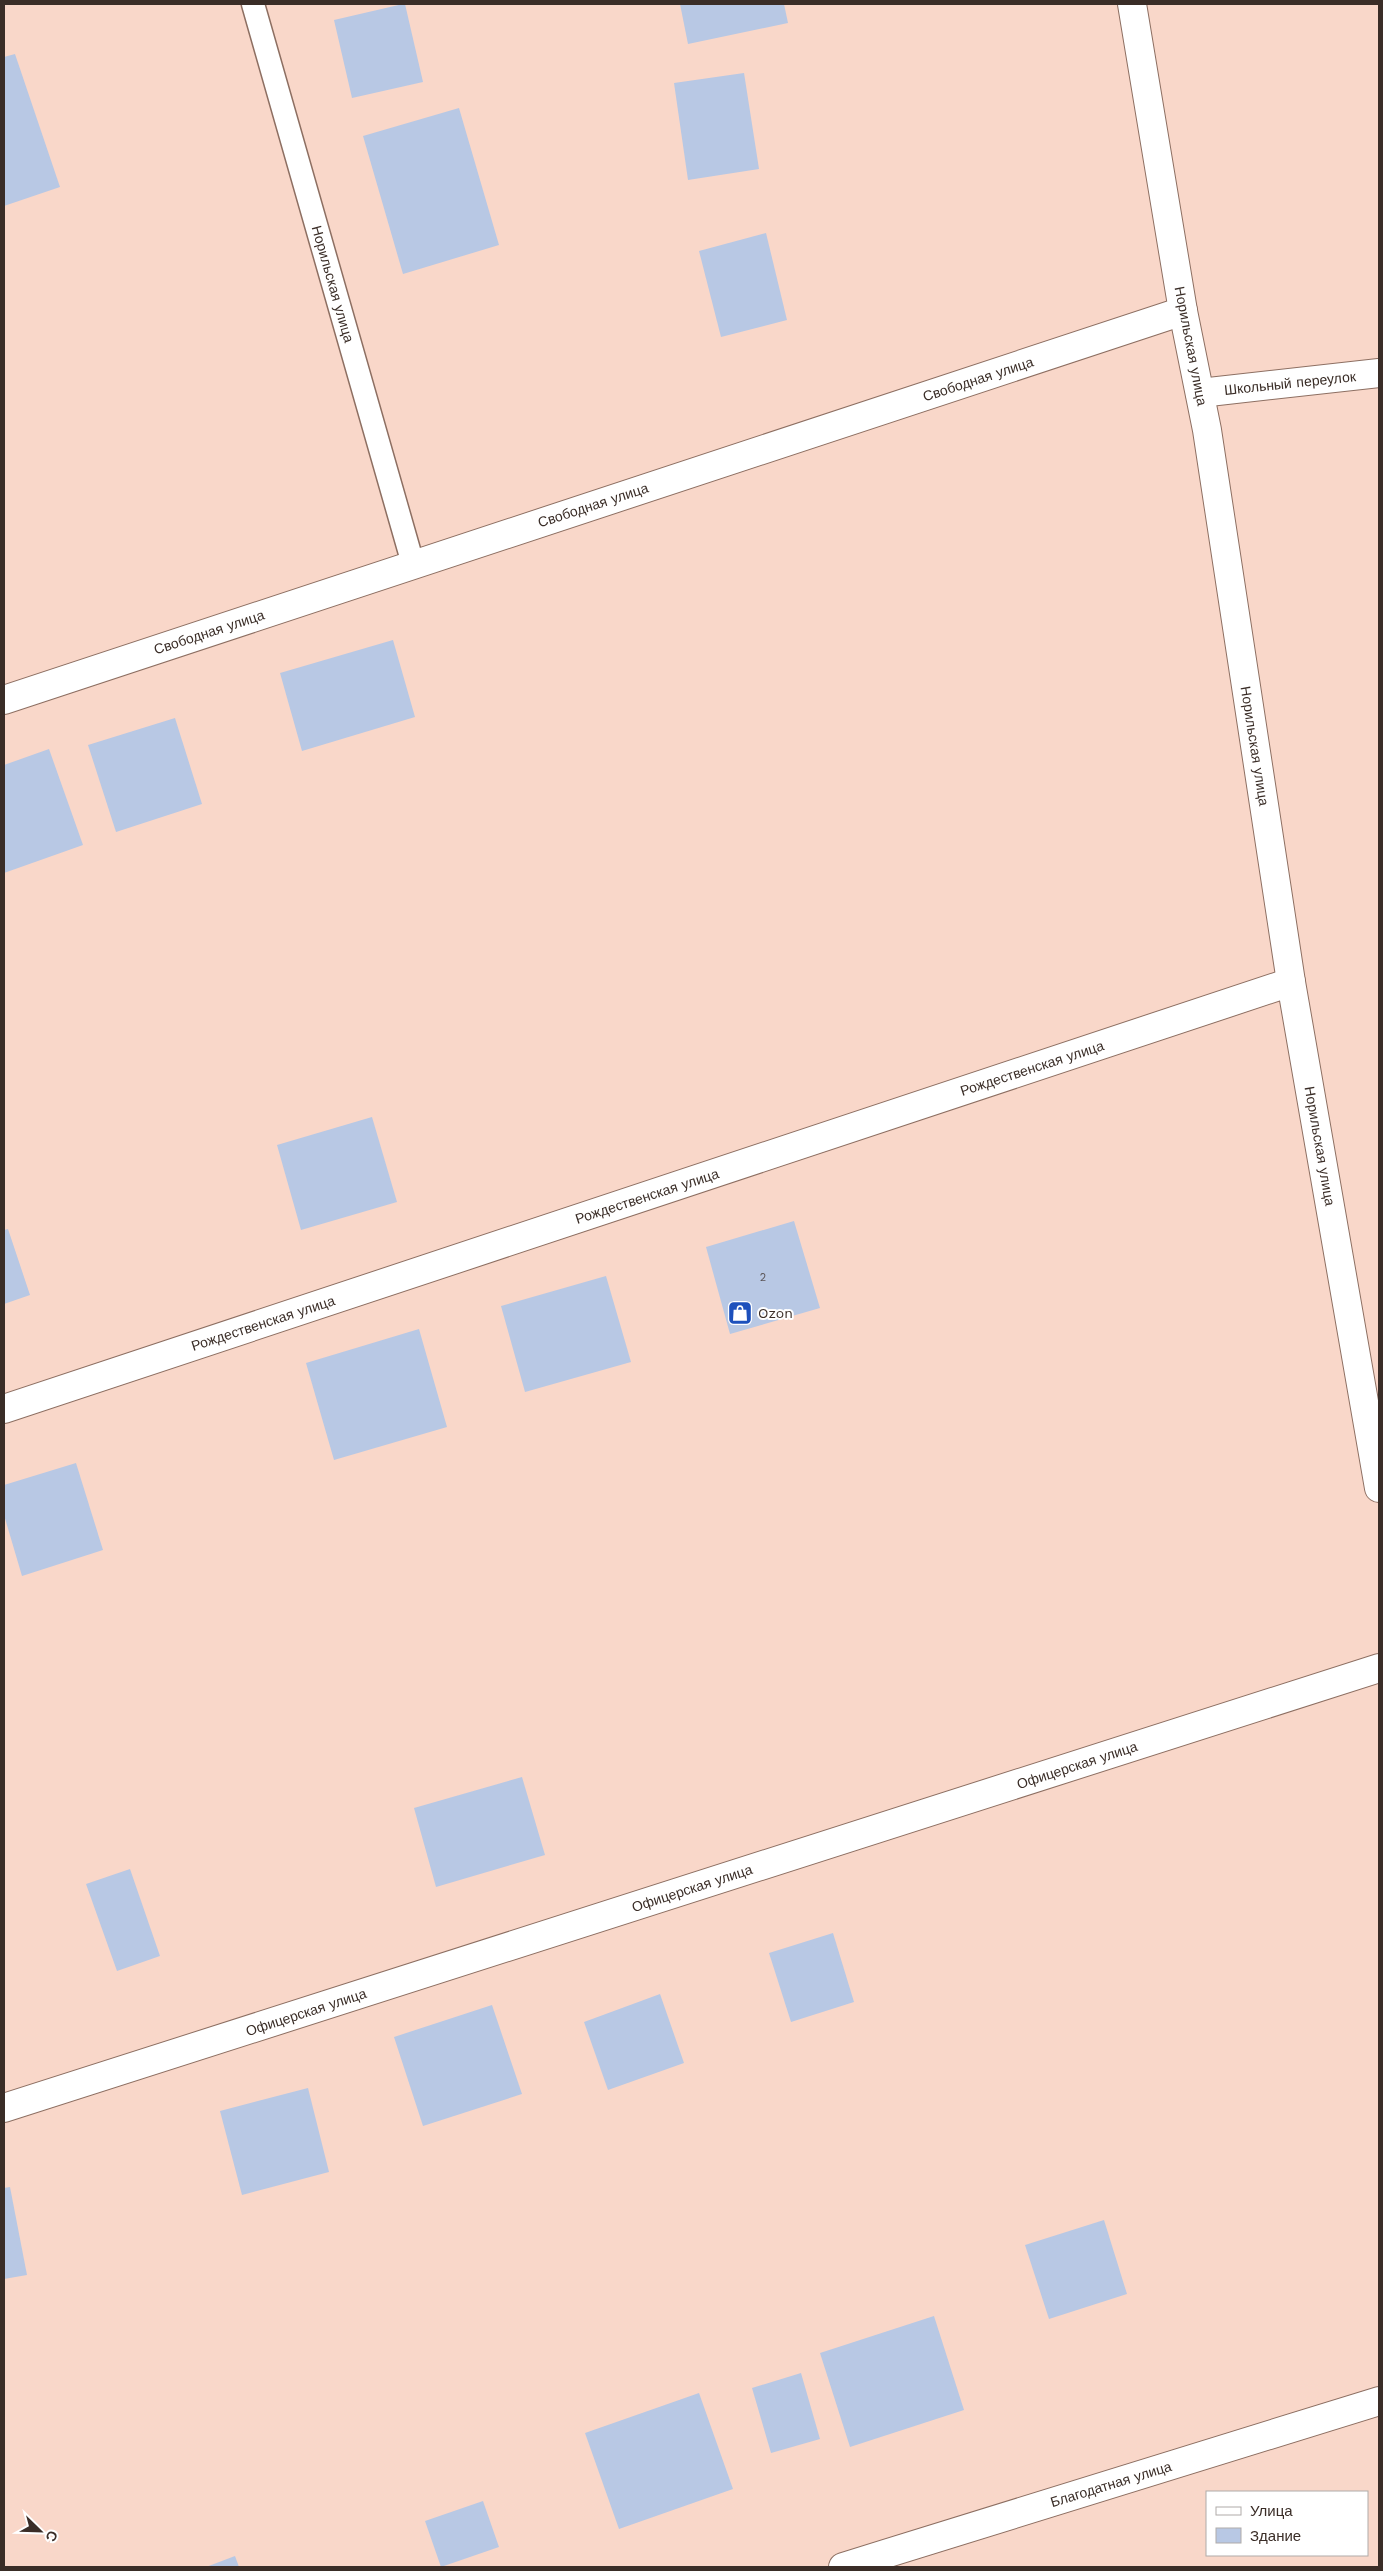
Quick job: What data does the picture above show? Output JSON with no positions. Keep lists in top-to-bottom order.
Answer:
{
  "streets": {
    "street": [
      "Норильская улица",
      "Свободная улица",
      "Школьный переулок",
      "Рождественская улица",
      "Офицерская улица",
      "Благодатная улица"
    ]
  },
  "crossings": [
    ["Норильская улица", "Свободная улица"],
    ["Норильская улица", "Школьный переулок"],
    ["Норильская улица", "Рождественская улица"]
  ],
  "places": {
    "shop": ["Ozon"]
  },
  "house_numbers": ["2"],
  "legend": ["Улица", "Здание"],
  "north": "bottom right"
}
